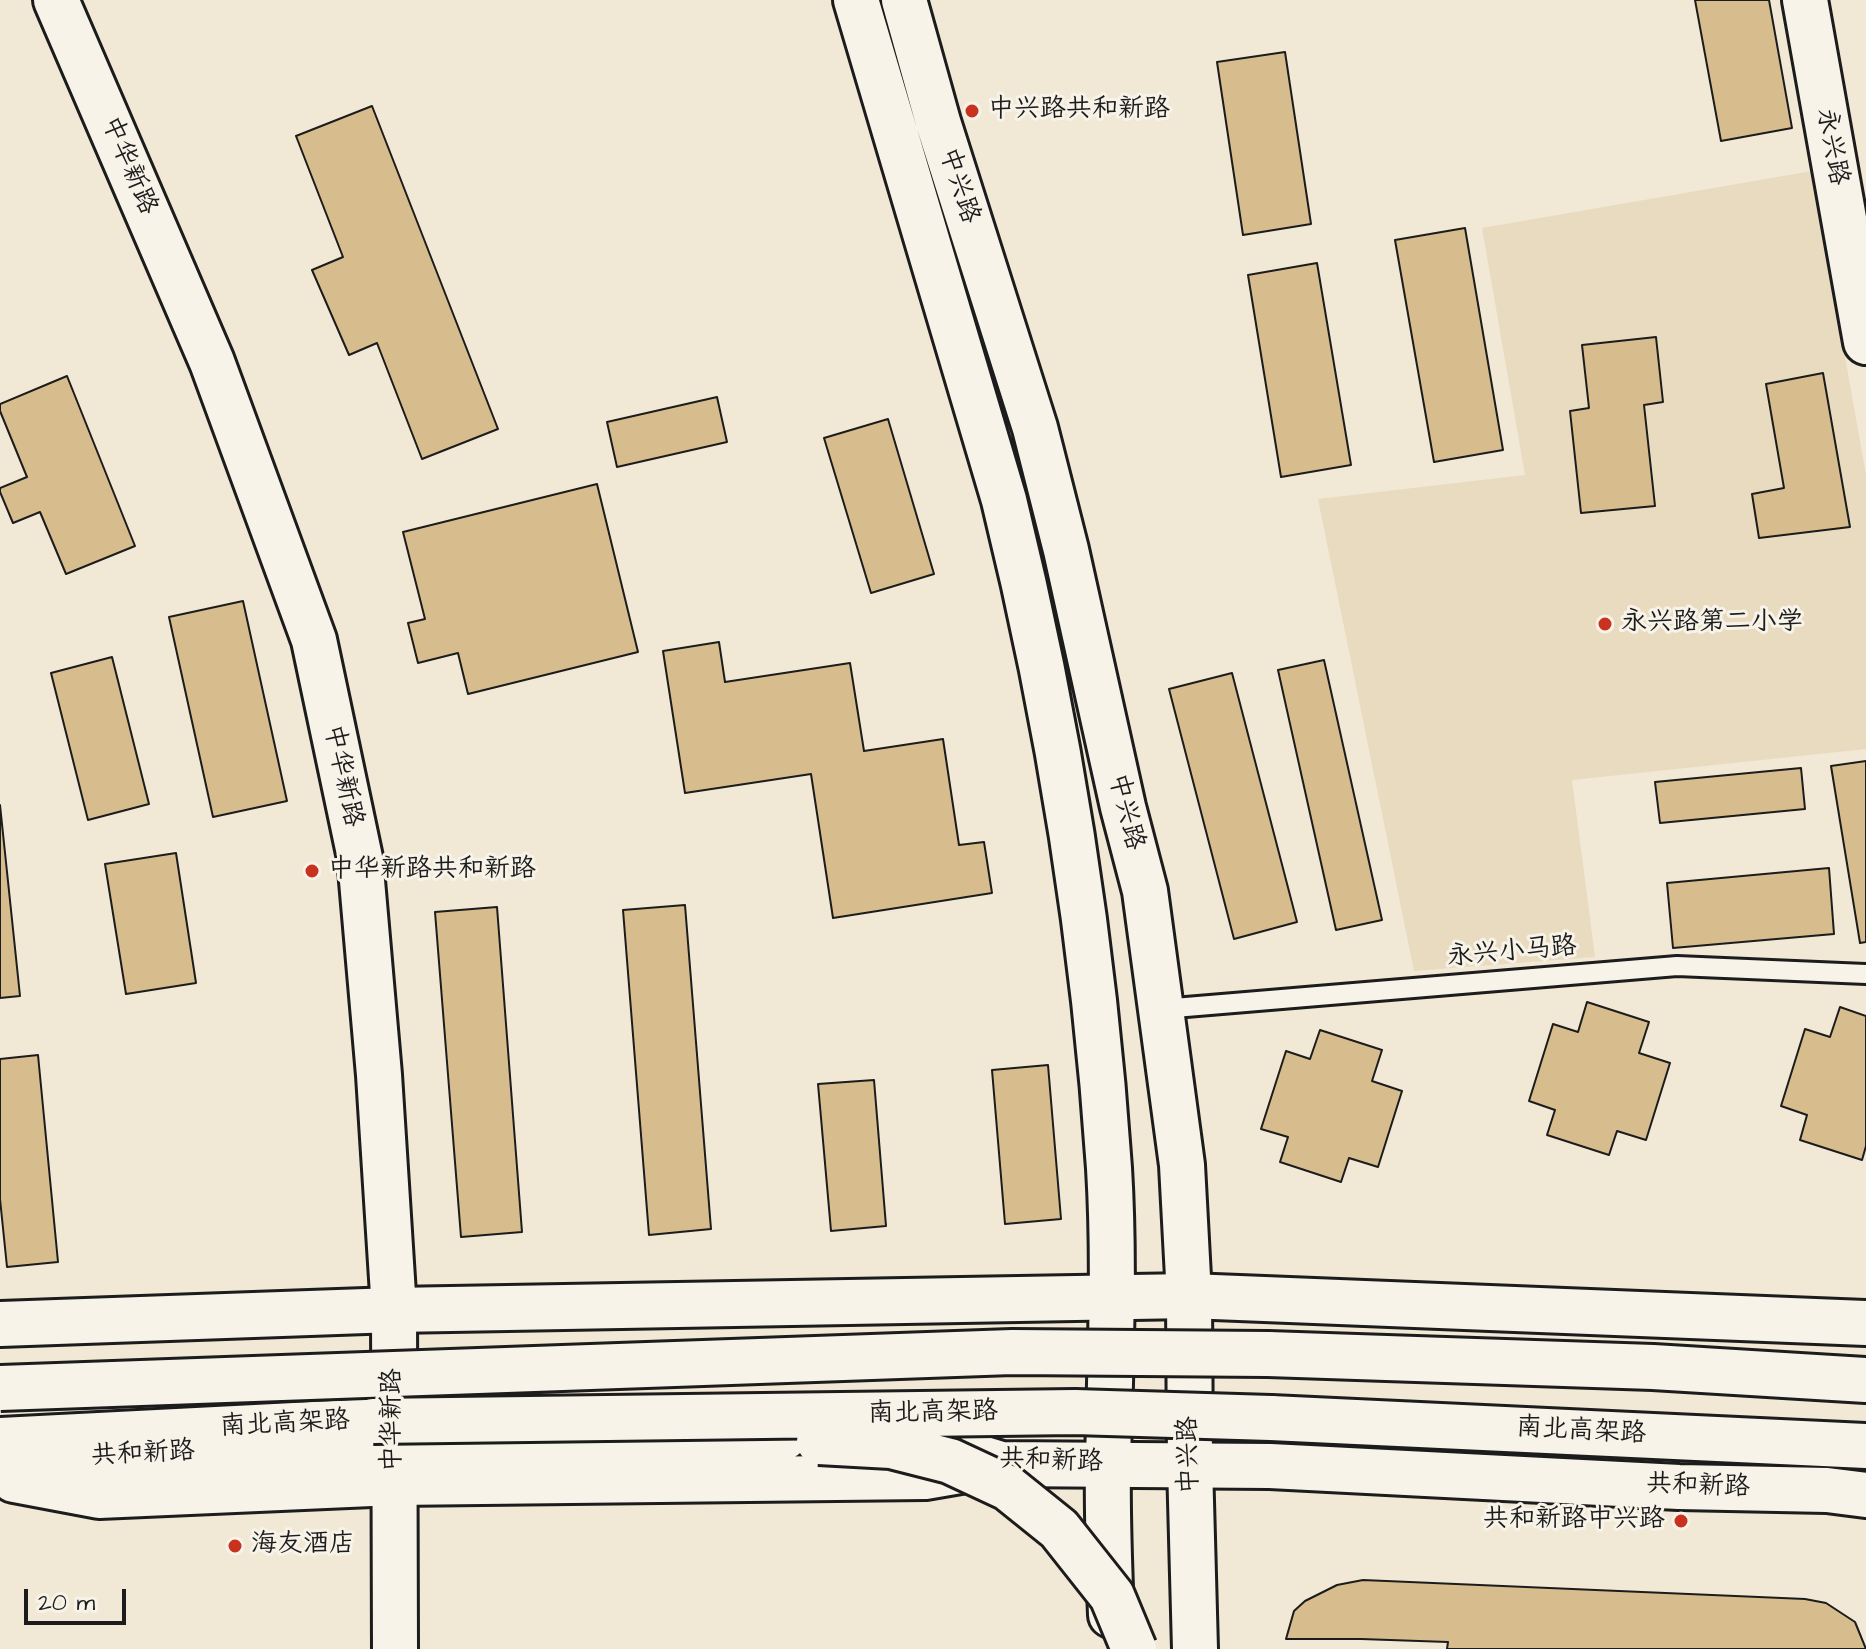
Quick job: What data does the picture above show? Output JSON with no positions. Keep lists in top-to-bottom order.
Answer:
{
  "streets": {
    "main road": [
      "永兴路",
      "中华新路",
      "中兴路",
      "南北高架路",
      "共和新路"
    ],
    "lane": ["永兴小马路"]
  },
  "crossings": [
    ["中华新路", "南北高架路"],
    ["中华新路", "共和新路"],
    ["中兴路", "永兴小马路"],
    ["中兴路", "共和新路"],
    ["南北高架路", "共和新路"]
  ],
  "places": [
    "中兴路共和新路",
    "永兴路第二小学",
    "中华新路共和新路",
    "共和新路中兴路",
    "海友酒店"
  ],
  "scale_bar": "20 m"
}
